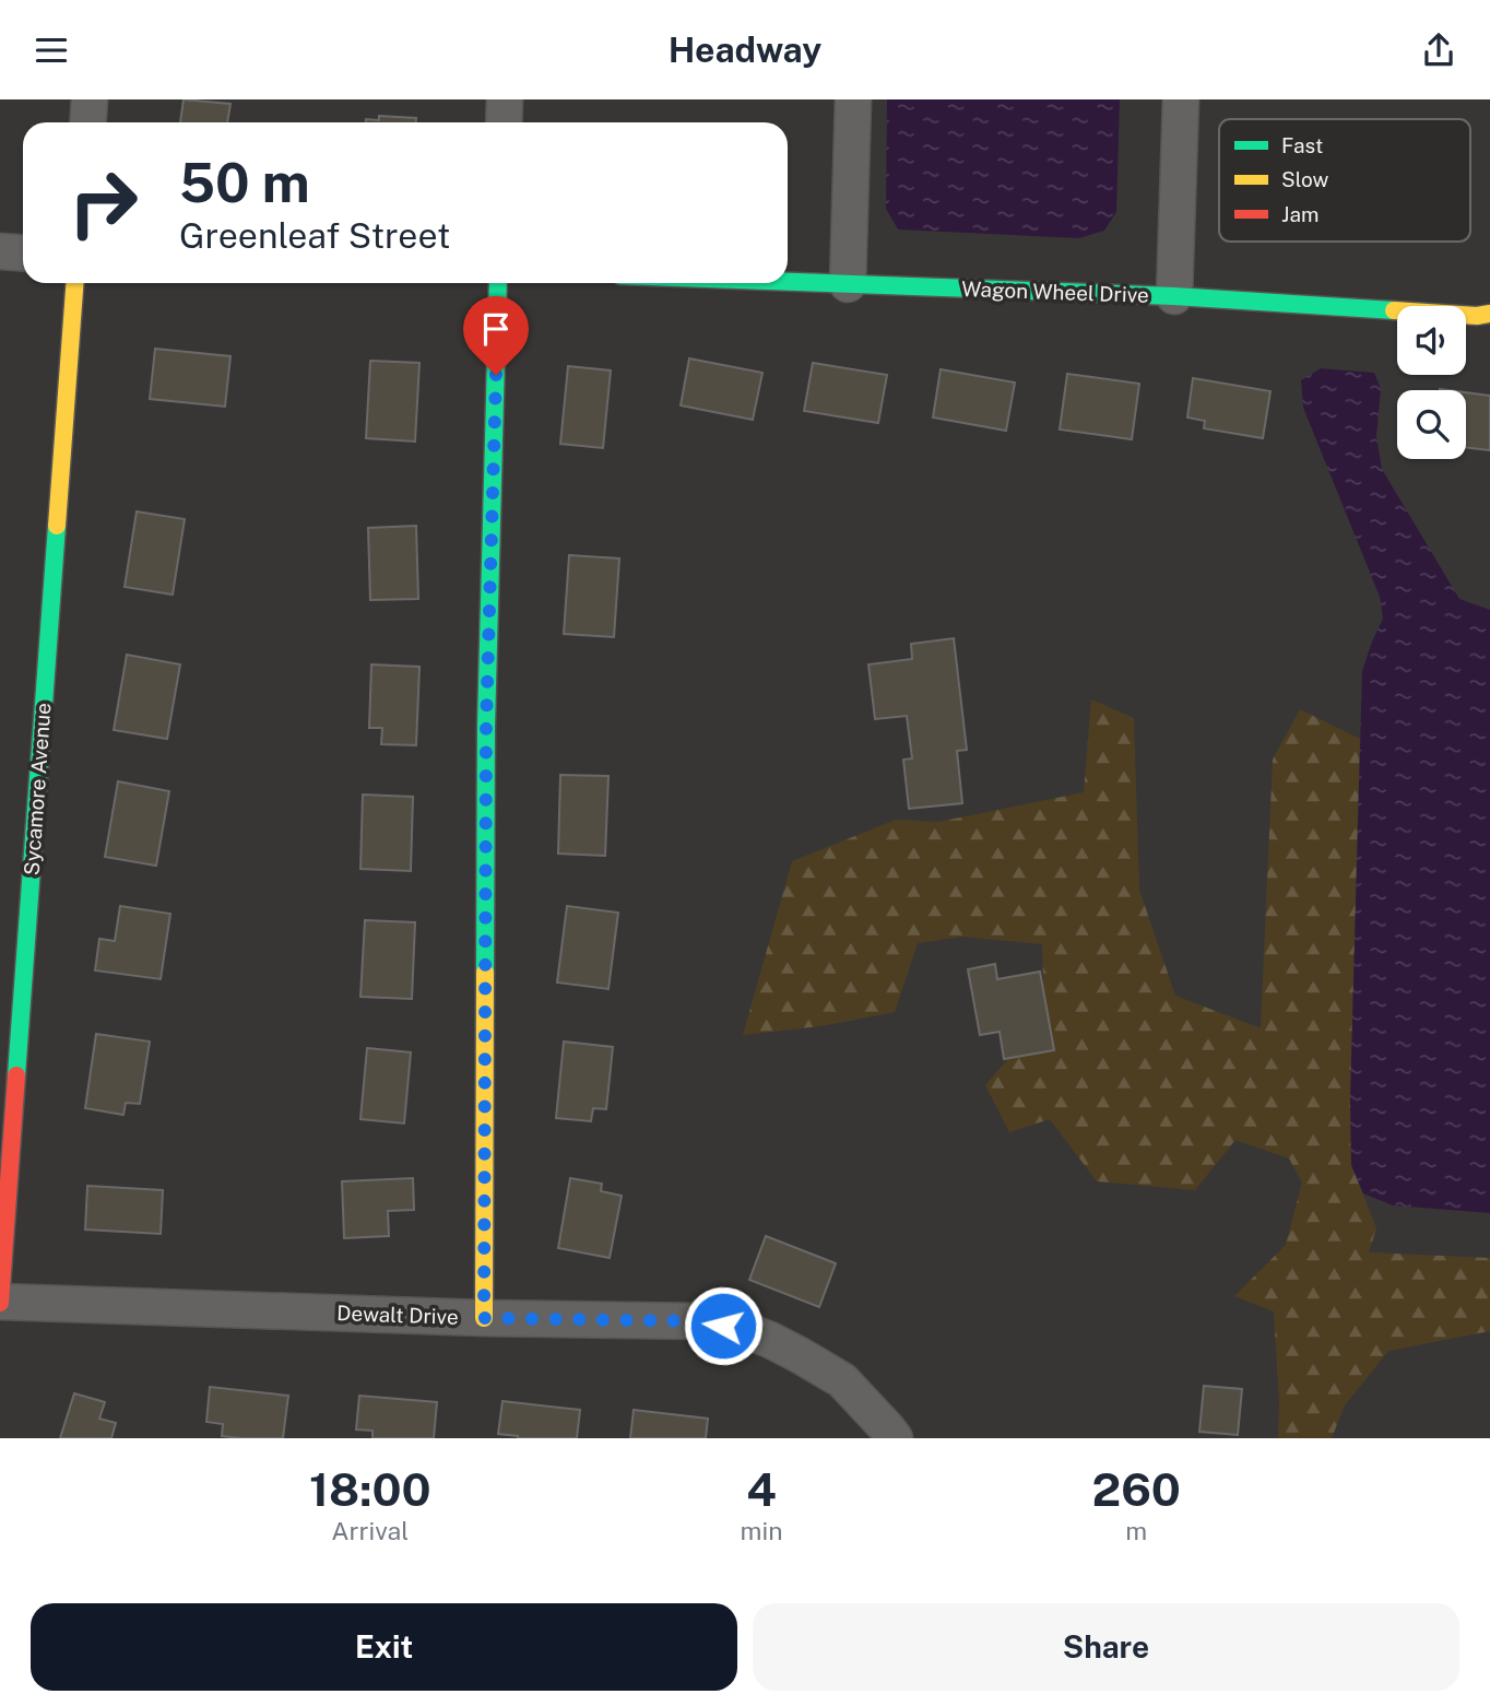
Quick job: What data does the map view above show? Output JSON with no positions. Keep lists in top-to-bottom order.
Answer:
{
  "streets": {
    "street": ["Wagon Wheel Drive", "Sycamore Avenue", "Dewalt Drive"]
  },
  "crossings": [
    ["Sycamore Avenue", "Dewalt Drive"]
  ],
  "legend": ["Fast", "Slow", "Jam"],
  "page": {
    "header": "Headway",
    "turn": ["50 m", "Greenleaf Street"],
    "eta": [
      "18:00",
      "Arrival",
      "4",
      "min",
      "260",
      "m"
    ],
    "buttons": ["Exit", "Share"]
  }
}
